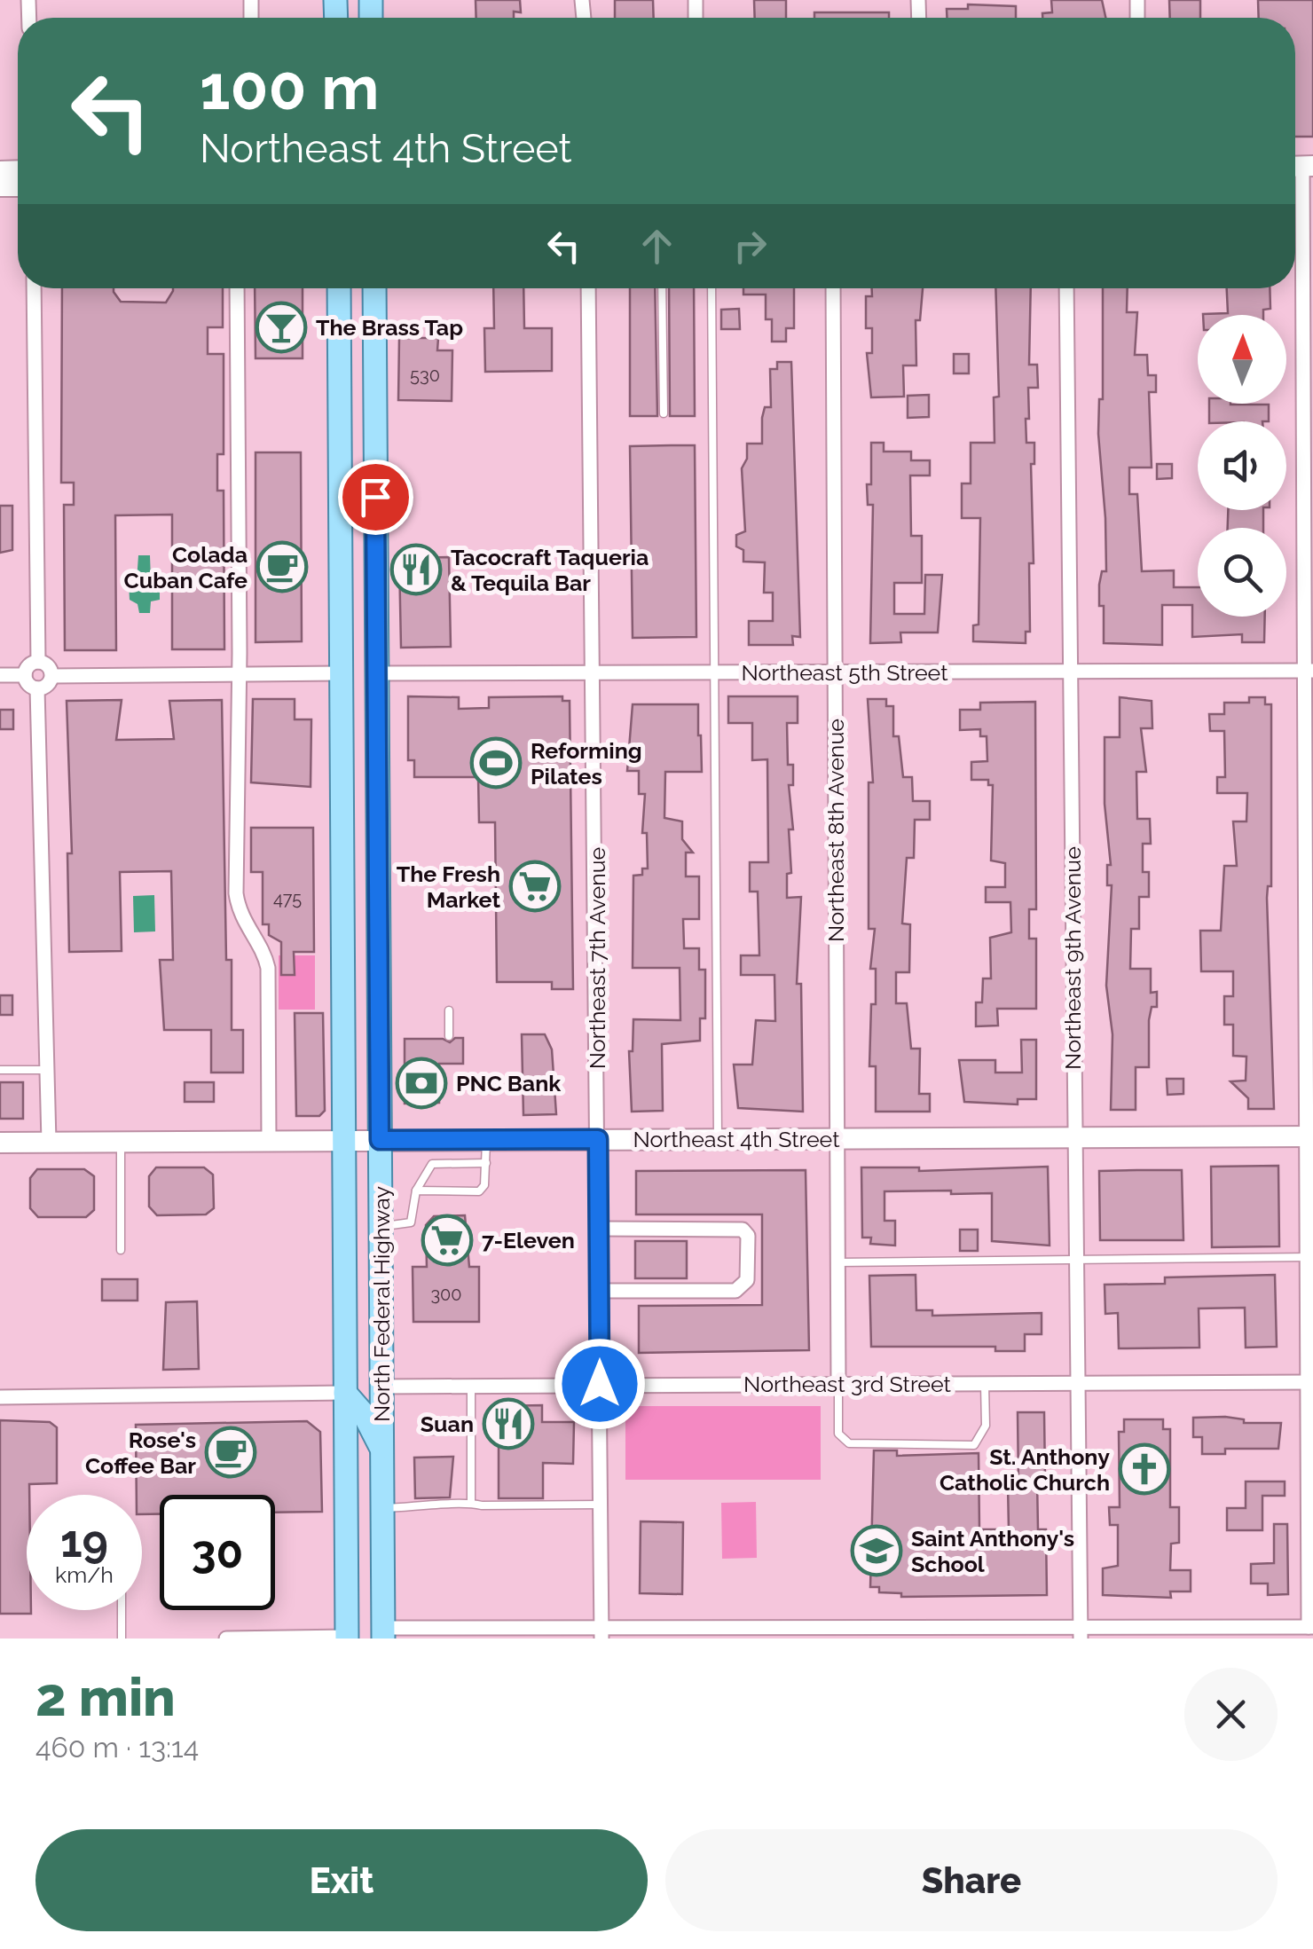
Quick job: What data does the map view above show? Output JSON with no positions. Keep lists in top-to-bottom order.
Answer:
{
  "streets": {
    "main road": ["North Federal Highway"],
    "street": [
      "Northeast 5th Street",
      "Northeast 8th Avenue",
      "Northeast 7th Avenue",
      "Northeast 9th Avenue",
      "Northeast 4th Street",
      "Northeast 3rd Street"
    ]
  },
  "crossings": [
    ["Northeast 5th Street", "Northeast 8th Avenue"],
    ["Northeast 5th Street", "Northeast 7th Avenue"],
    ["Northeast 5th Street", "Northeast 9th Avenue"],
    ["Northeast 5th Street", "North Federal Highway"],
    ["Northeast 8th Avenue", "Northeast 4th Street"],
    ["Northeast 8th Avenue", "Northeast 3rd Street"],
    ["Northeast 7th Avenue", "Northeast 4th Street"],
    ["Northeast 7th Avenue", "Northeast 3rd Street"],
    ["Northeast 9th Avenue", "Northeast 4th Street"],
    ["Northeast 9th Avenue", "Northeast 3rd Street"],
    ["Northeast 4th Street", "North Federal Highway"],
    ["North Federal Highway", "Northeast 3rd Street"]
  ],
  "places": {
    "bar": ["The Brass Tap"],
    "cafe": ["Colada Cuban Cafe", "Rose's Coffee Bar"],
    "restaurant": ["Tacocraft Taqueria & Tequila Bar", "Suan"],
    "sports": ["Reforming Pilates"],
    "supermarket": ["The Fresh Market", "7-Eleven"],
    "bank": ["PNC Bank"],
    "church": ["St. Anthony Catholic Church"],
    "school or university": ["Saint Anthony's School"]
  },
  "house_numbers": ["530", "475", "300"],
  "north": "top",
  "page": {
    "turn": ["100 m", "Northeast 4th Street"],
    "speed": "19 km/h",
    "limit": "30",
    "heading": ["2 min", "460 m · 13:14"],
    "buttons": ["Exit", "Share"]
  }
}
